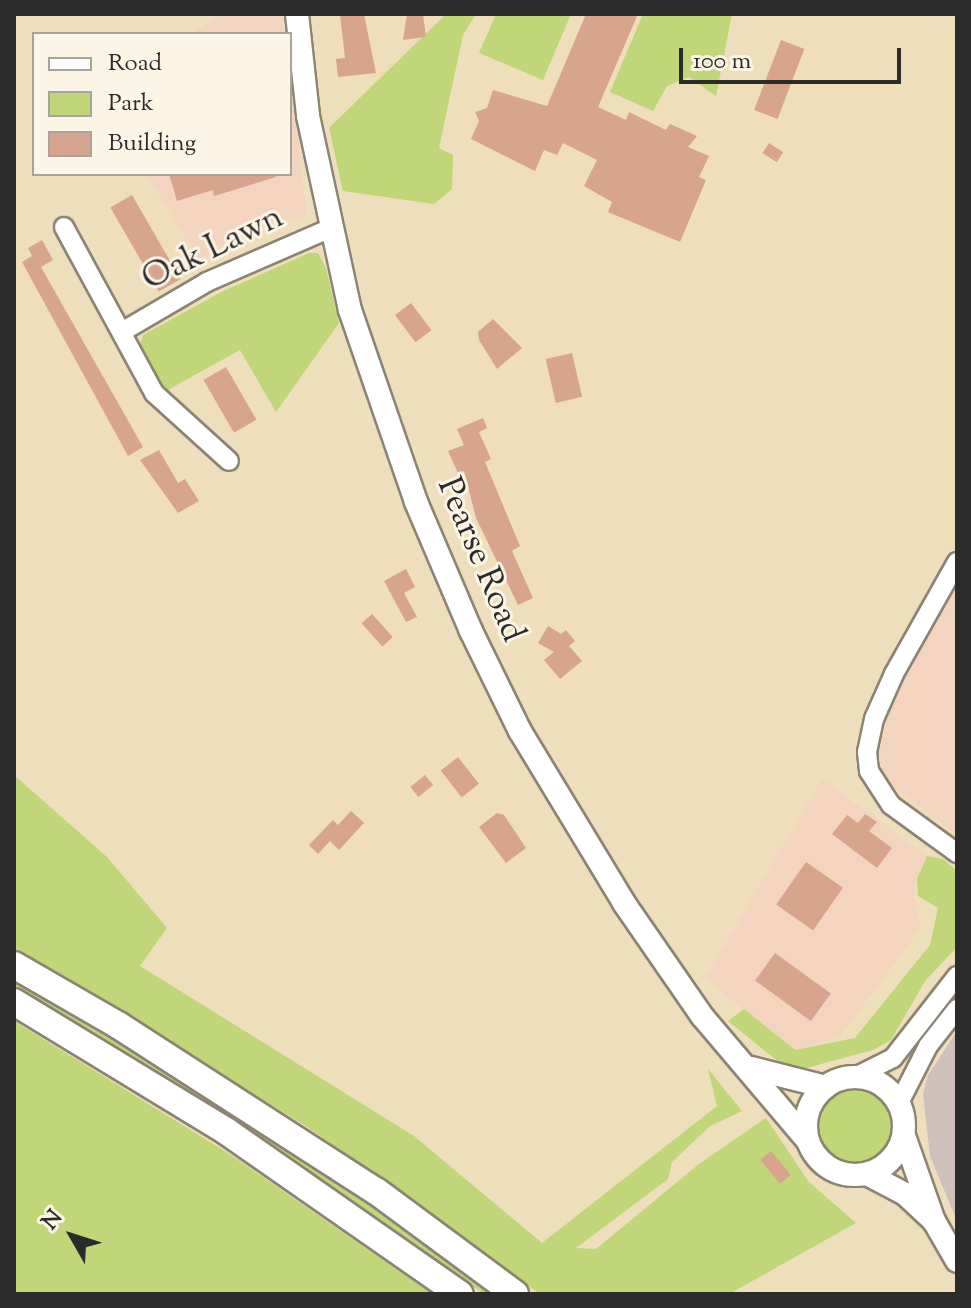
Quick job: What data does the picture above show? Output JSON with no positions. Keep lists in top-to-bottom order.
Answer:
{
  "streets": {
    "main road": ["Pearse Road"],
    "street": ["Oak Lawn"]
  },
  "crossings": [
    ["Oak Lawn", "Pearse Road"]
  ],
  "legend": ["Road", "Park", "Building"],
  "scale_bar": "100 m",
  "north": "top left"
}
